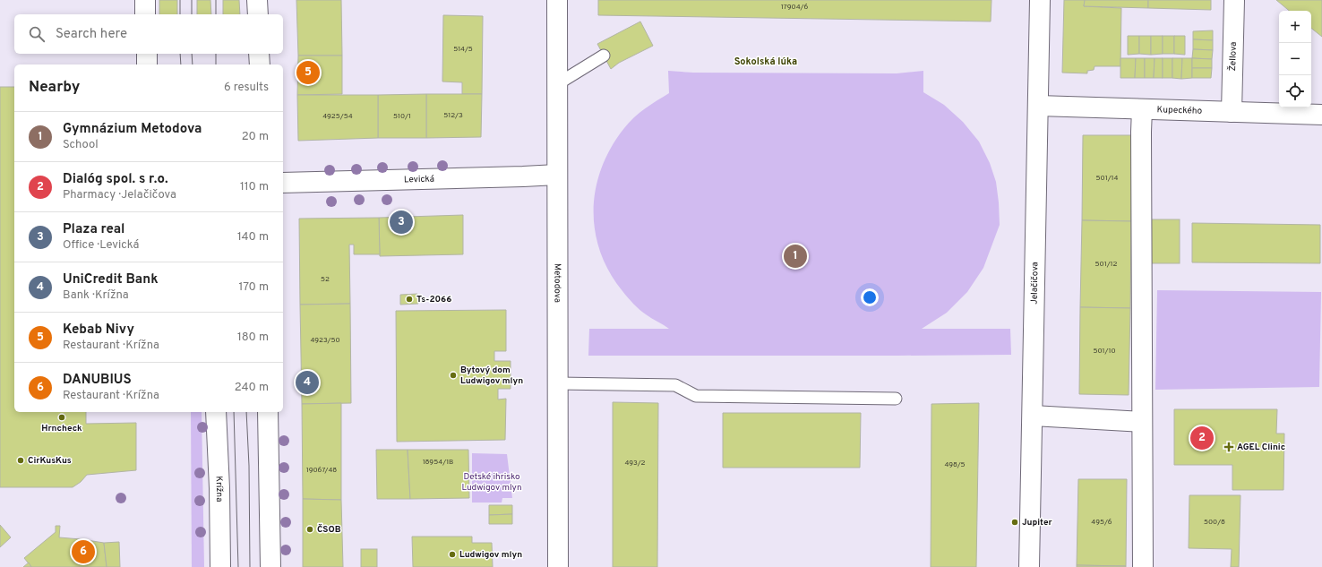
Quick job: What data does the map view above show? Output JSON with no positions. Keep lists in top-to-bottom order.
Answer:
{
  "streets": {
    "street": [
      "Žellova",
      "Kupeckého",
      "Levická",
      "Metodova",
      "Jelačičova",
      "Krížna"
    ]
  },
  "crossings": [
    ["Žellova", "Kupeckého"],
    ["Kupeckého", "Jelačičova"],
    ["Levická", "Metodova"]
  ],
  "districts": ["Sokolská lúka"],
  "parks": ["Detské ihrisko Ludwigov mlyn"],
  "places": {
    "other": [
      "Ts-2066",
      "Bytový dom Ludwigov mlyn",
      "Hrncheck",
      "CirKusKus",
      "Jupiter",
      "ČSOB",
      "Ludwigov mlyn"
    ],
    "health": ["AGEL Clinic"]
  },
  "house_numbers": [
    "17904/6",
    "514/5",
    "512/3",
    "4925/54",
    "510/1",
    "501/14",
    "501/12",
    "52",
    "4923/50",
    "501/10",
    "18954/1B",
    "493/2",
    "498/5",
    "19067/48",
    "495/6",
    "500/8"
  ],
  "page": {
    "map_buttons": ["+", "−"],
    "search": "Search here",
    "pins": [
      "5",
      "3",
      "1",
      "4",
      "2",
      "6"
    ],
    "heading": ["Nearby", "6 results"],
    "list": [
      {
        "mark": "1",
        "name": "Gymnázium Metodova",
        "note": "School",
        "value": "20 m"
      },
      {
        "mark": "2",
        "name": "Dialóg spol. s r.o.",
        "note": "Pharmacy · Jelačičova",
        "value": "110 m"
      },
      {
        "mark": "3",
        "name": "Plaza real",
        "note": "Office · Levická",
        "value": "140 m"
      },
      {
        "mark": "4",
        "name": "UniCredit Bank",
        "note": "Bank · Krížna",
        "value": "170 m"
      },
      {
        "mark": "5",
        "name": "Kebab Nivy",
        "note": "Restaurant · Krížna",
        "value": "180 m"
      },
      {
        "mark": "6",
        "name": "DANUBIUS",
        "note": "Restaurant · Krížna",
        "value": "240 m"
      }
    ]
  }
}
